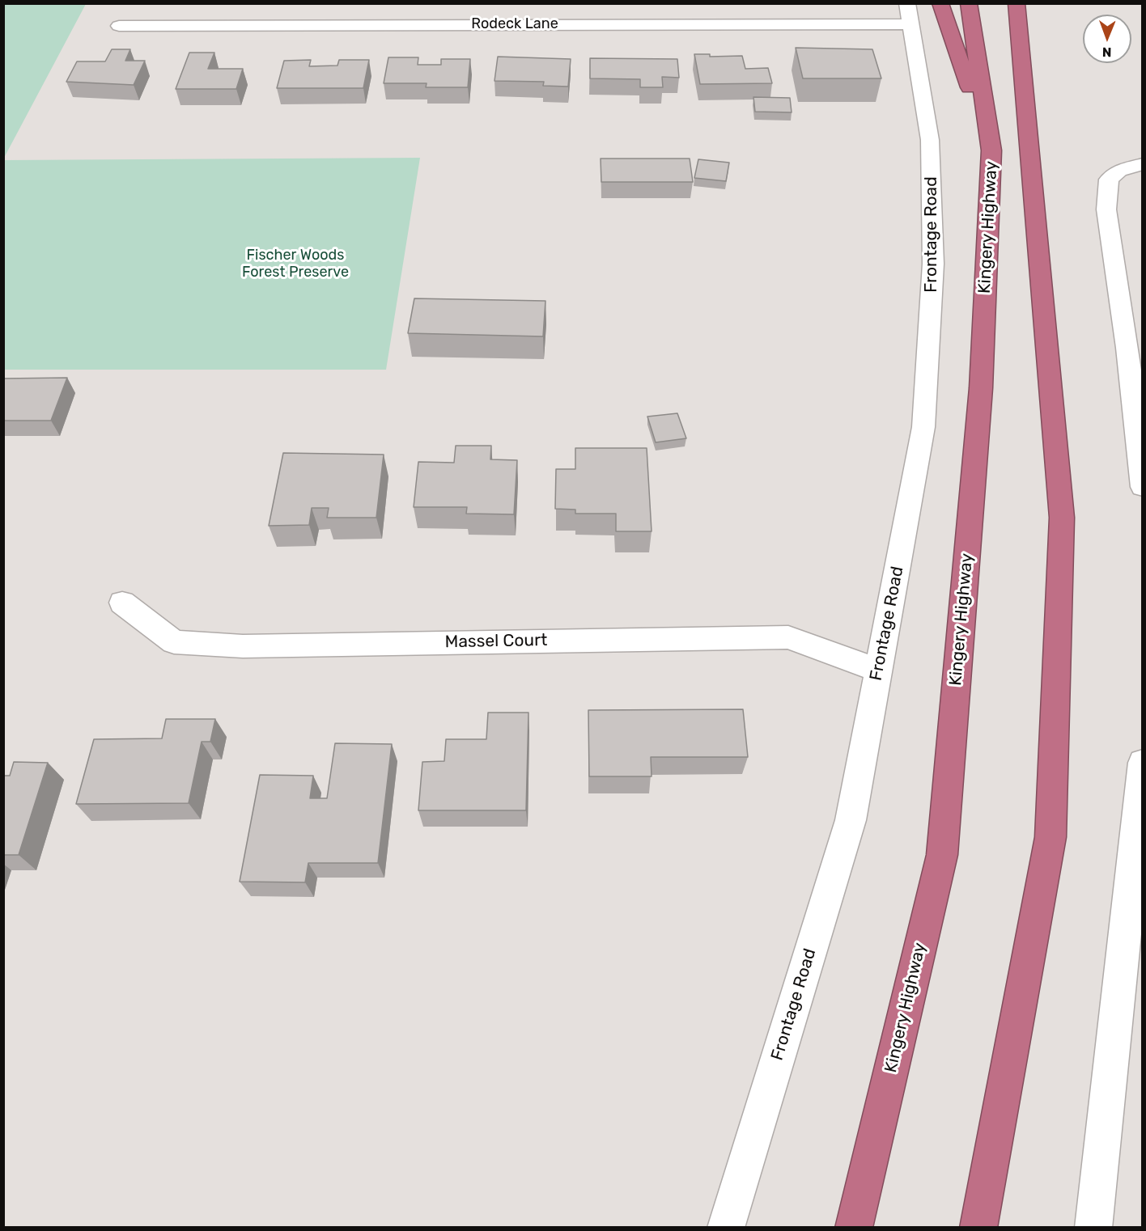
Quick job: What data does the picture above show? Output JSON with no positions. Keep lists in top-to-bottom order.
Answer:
{
  "streets": {
    "highway": ["Kingery Highway"],
    "street": ["Rodeck Lane", "Frontage Road", "Massel Court"]
  },
  "crossings": [
    ["Rodeck Lane", "Frontage Road"],
    ["Frontage Road", "Massel Court"]
  ],
  "parks": ["Fischer Woods Forest Preserve"],
  "north": "bottom"
}
